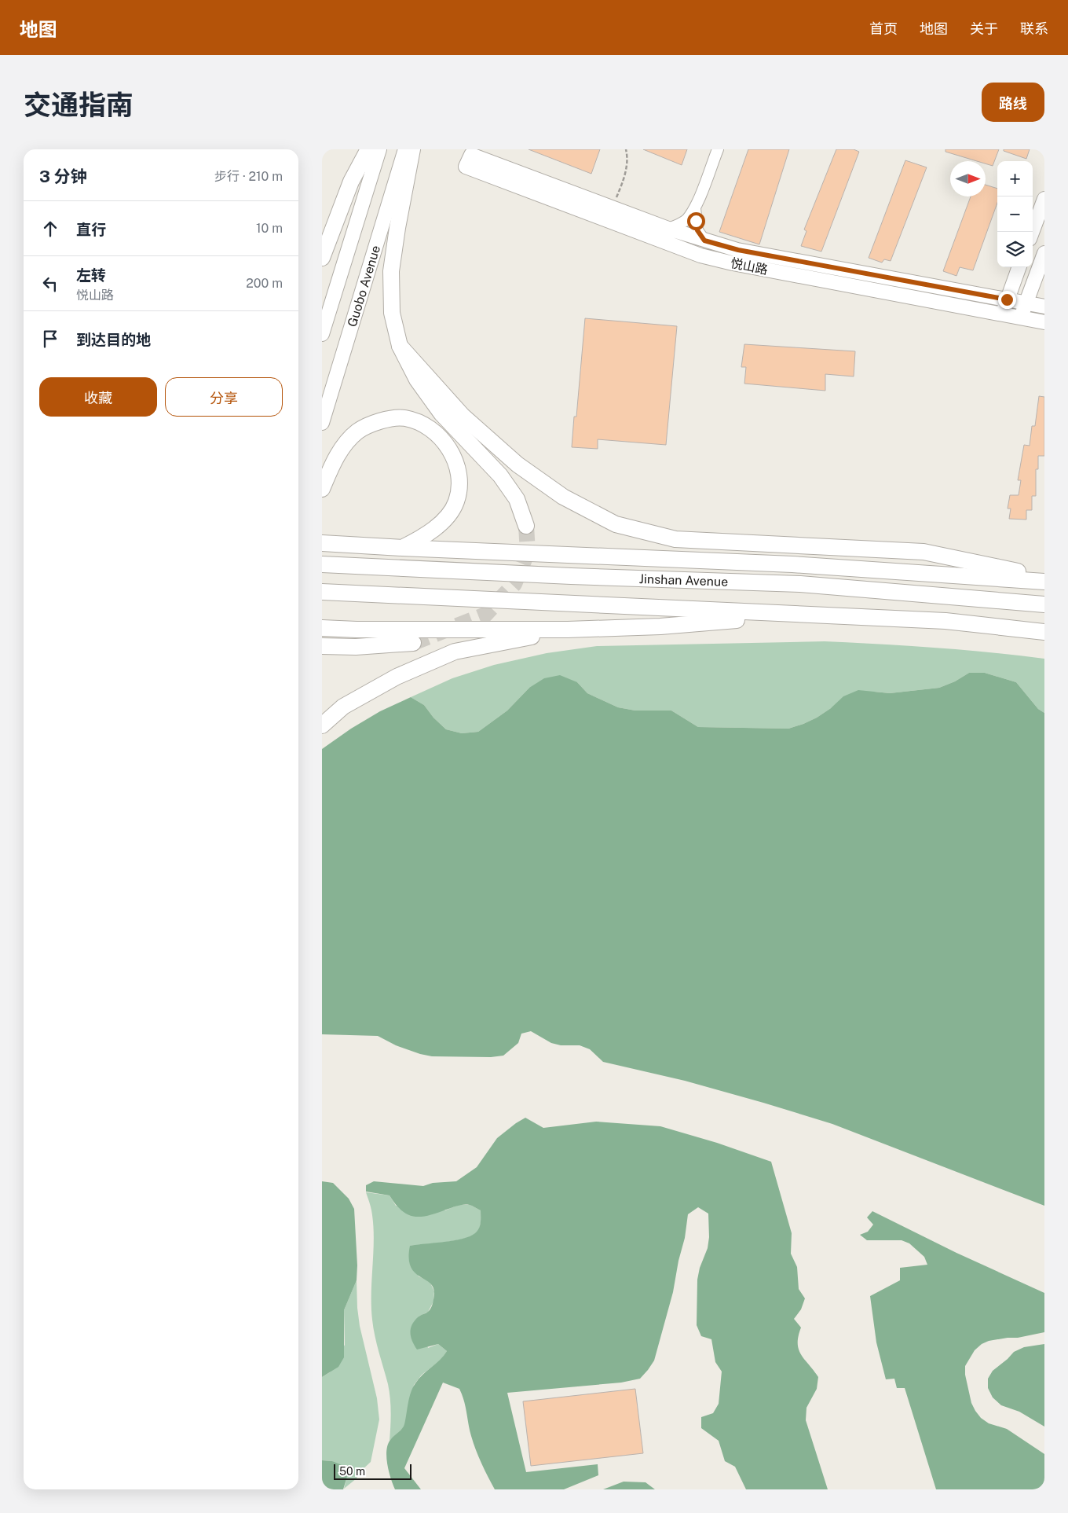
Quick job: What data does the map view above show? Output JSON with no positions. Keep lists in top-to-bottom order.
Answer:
{
  "streets": {
    "highway": ["Jinshan Avenue"],
    "main road": ["悦山路", "Guobo Avenue"]
  },
  "scale_bar": "50 m",
  "north": "right",
  "page": {
    "header": "地图",
    "nav": [
      "首页",
      "地图",
      "关于",
      "联系"
    ],
    "title": "交通指南",
    "buttons": [
      "路线",
      ["收藏", "分享"]
    ],
    "heading": ["3 分钟", "步行 · 210 m"],
    "map_buttons": ["+", "−"],
    "list": [
      ["直行", "10 m"],
      ["左转", "悦山路", "200 m"],
      "到达目的地"
    ],
    "scale": "50 m"
  }
}
